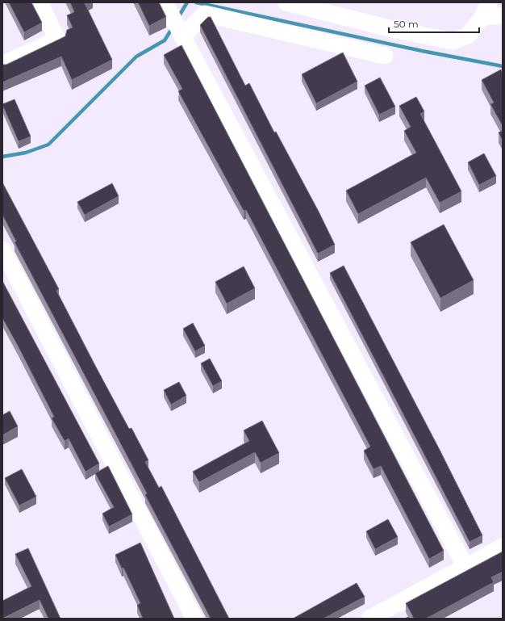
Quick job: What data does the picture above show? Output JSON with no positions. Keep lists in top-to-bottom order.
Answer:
{
  "scale_bar": "50 m"
}
